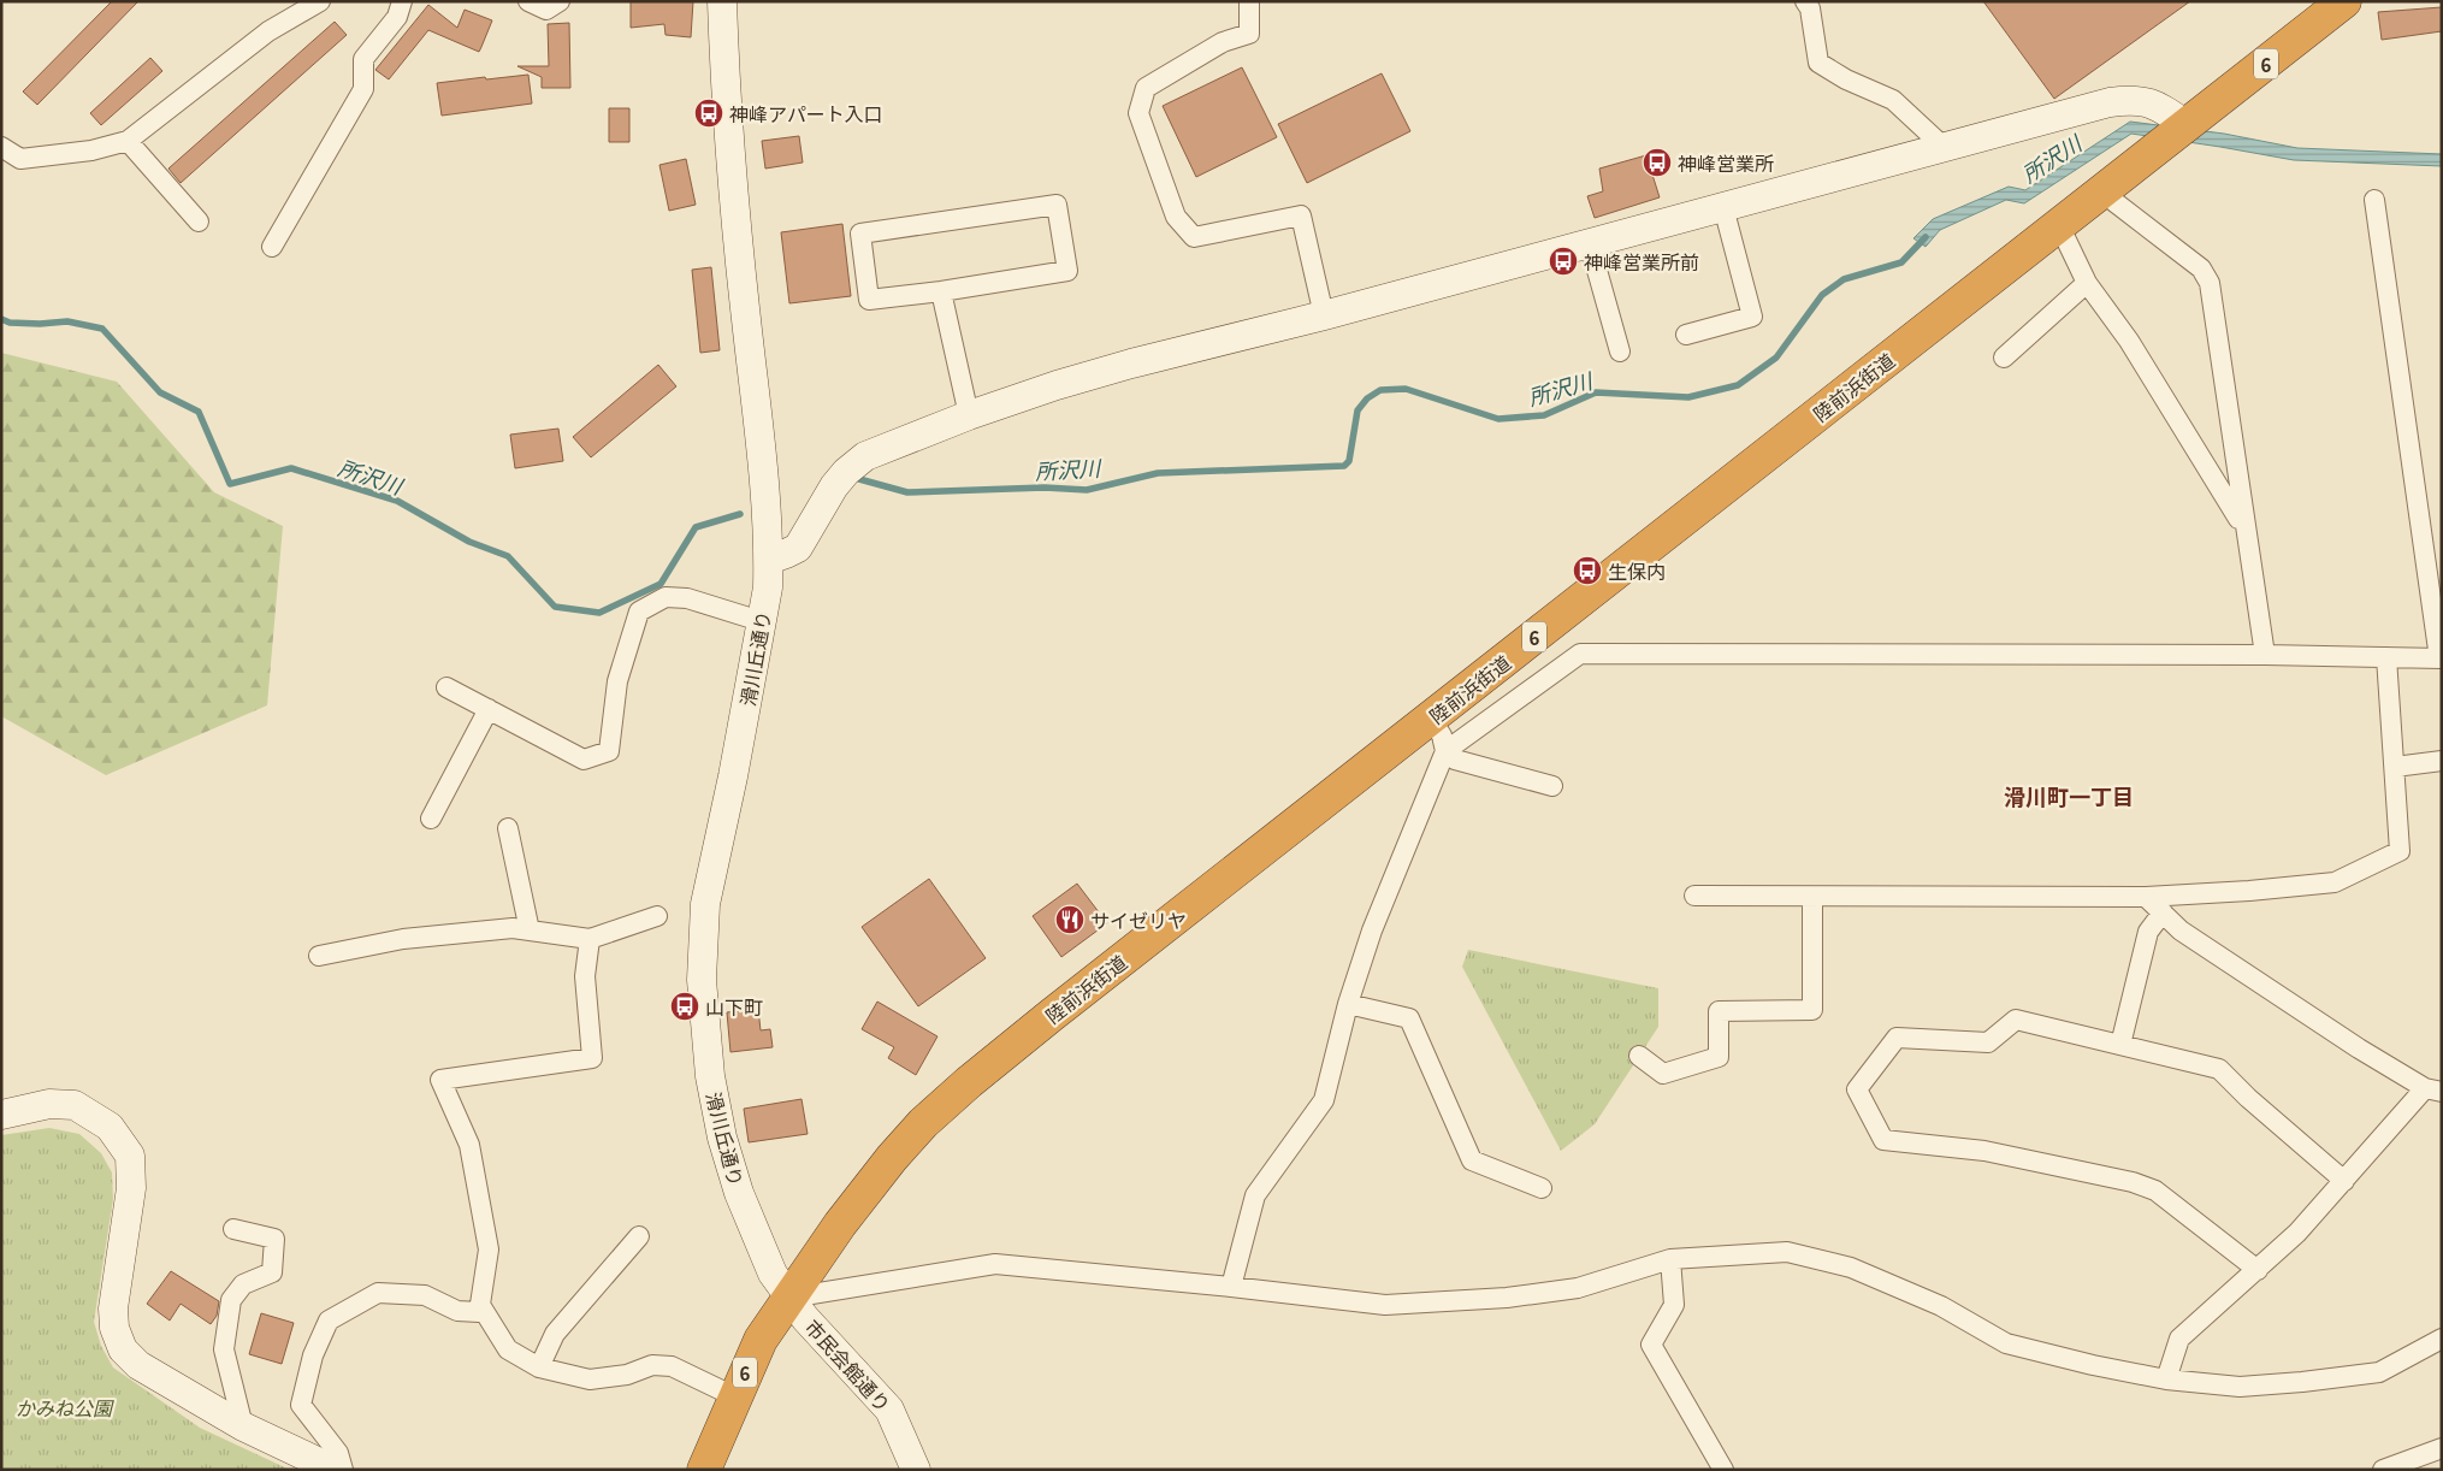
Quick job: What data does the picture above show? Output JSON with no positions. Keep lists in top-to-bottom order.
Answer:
{
  "streets": {
    "highway": ["6", "陸前浜街道"],
    "street": ["滑川丘通り", "市民会館通り"]
  },
  "crossings": [
    ["陸前浜街道", "滑川丘通り"],
    ["陸前浜街道", "市民会館通り"],
    ["滑川丘通り", "市民会館通り"]
  ],
  "districts": ["滑川町一丁目"],
  "water": ["所沢川"],
  "parks": ["かみね公園"],
  "places": {
    "bus stop": [
      "神峰アパート入口",
      "神峰営業所",
      "神峰営業所前",
      "生保内",
      "山下町"
    ],
    "restaurant": ["サイゼリヤ"]
  }
}
